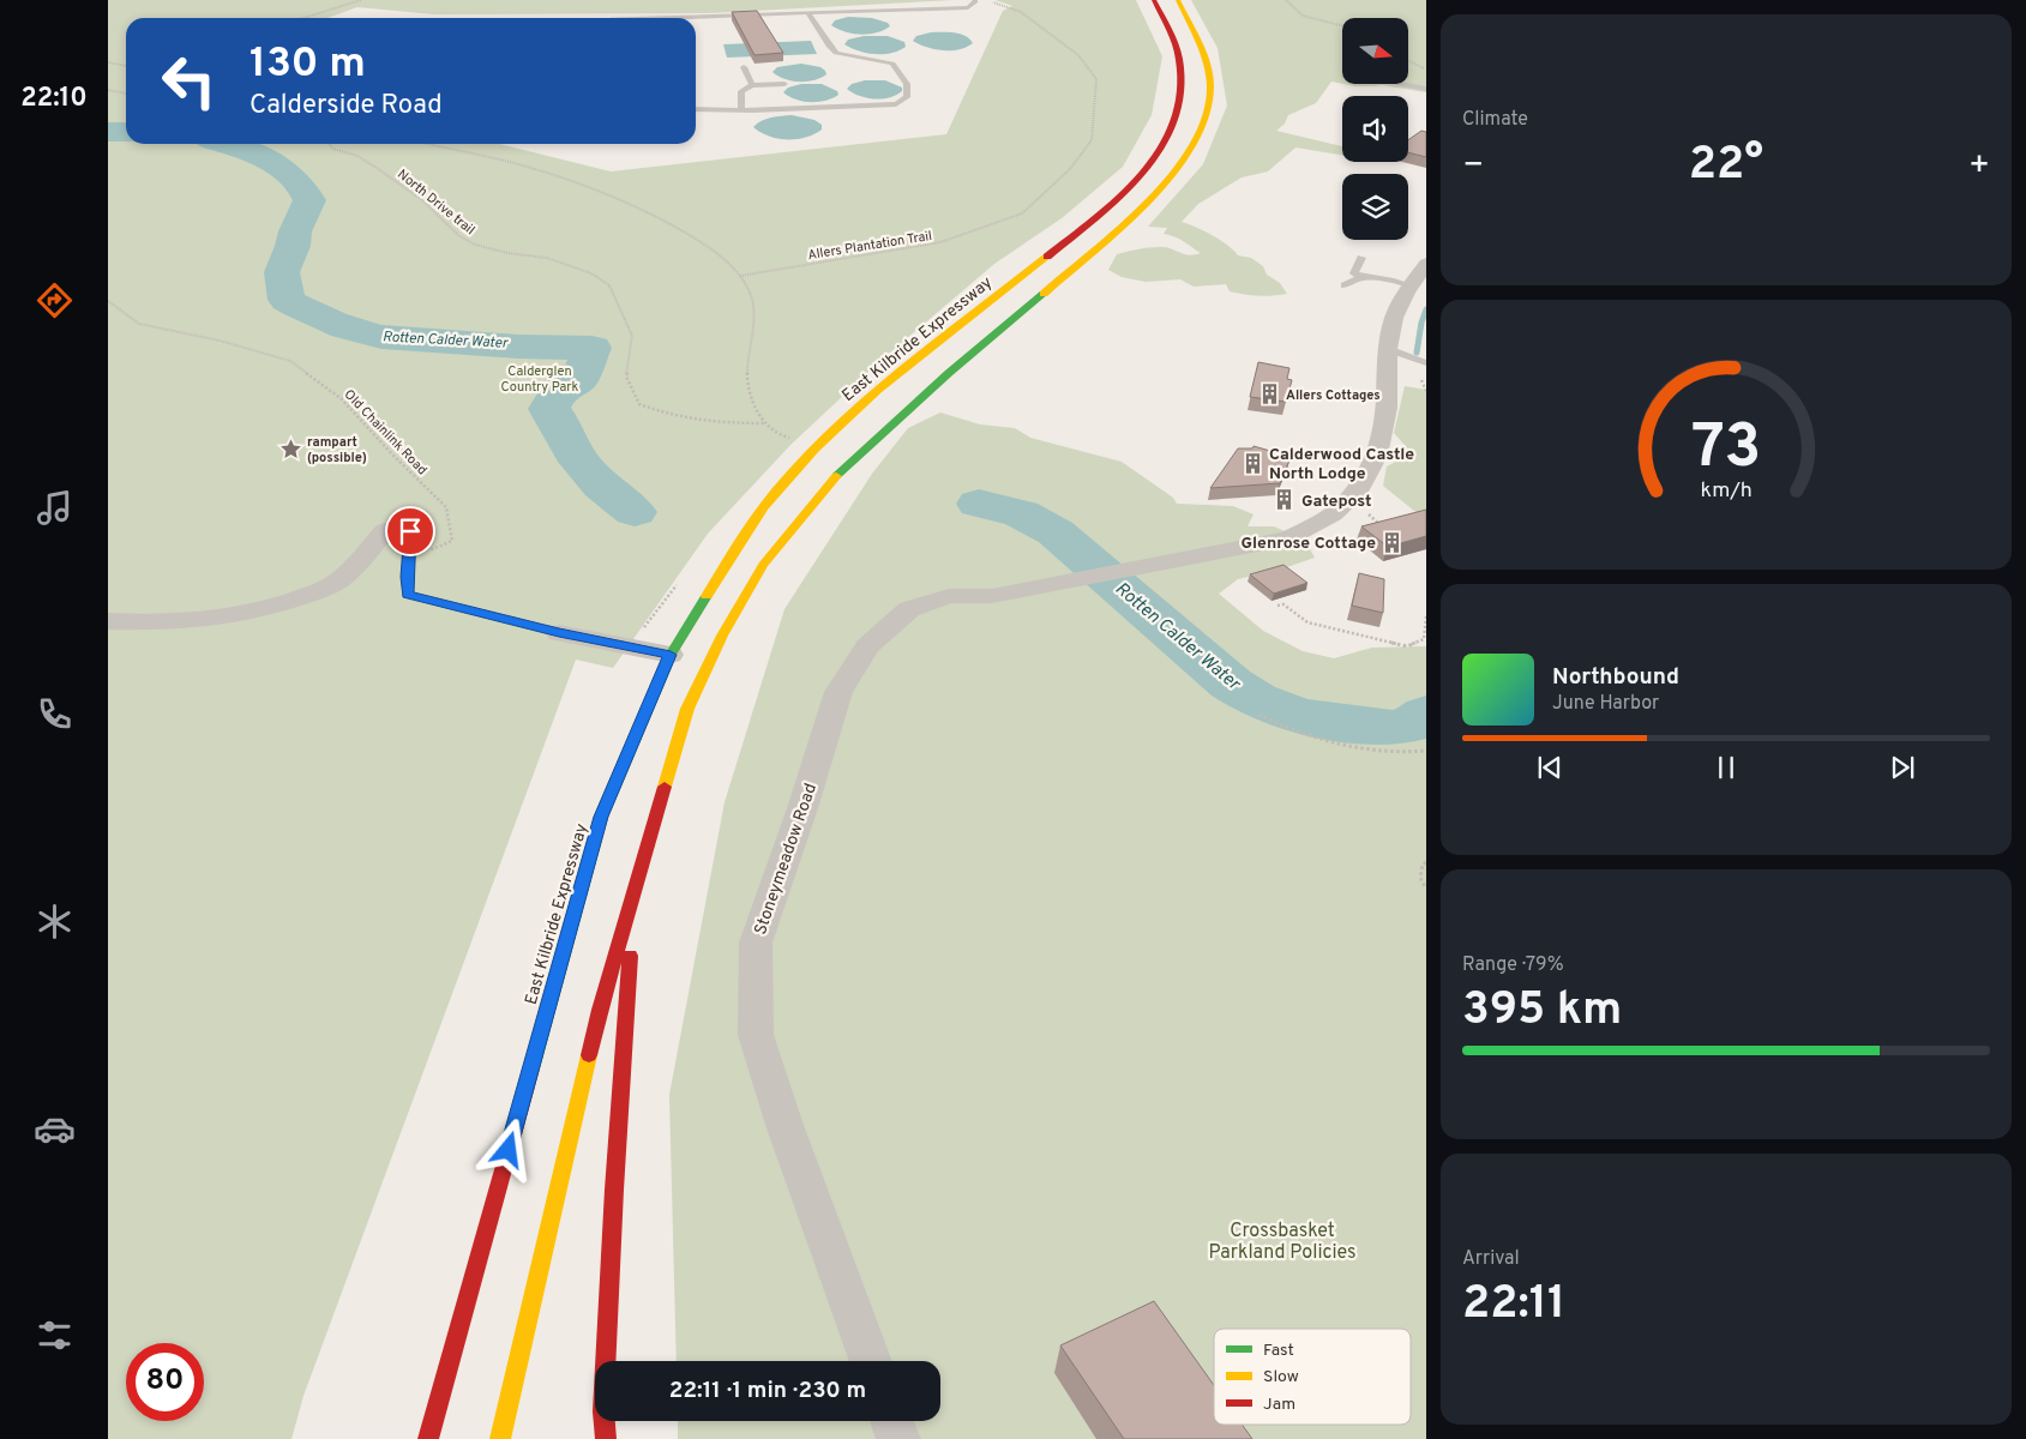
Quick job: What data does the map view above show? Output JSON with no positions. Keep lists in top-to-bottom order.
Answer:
{
  "streets": {
    "highway": ["East Kilbride Expressway"],
    "street": ["Stoneymeadow Road"],
    "path": ["North Drive trail", "Allers Plantation Trail", "Old Chainlink Road"]
  },
  "water": ["Rotten Calder Water"],
  "parks": ["Calderglen Country Park", "Crossbasket Parkland Policies"],
  "places": {
    "building": [
      "Allers Cottages",
      "Calderwood Castle North Lodge",
      "Gatepost",
      "Glenrose Cottage"
    ],
    "place": ["rampart (possible)"]
  },
  "legend": ["Fast", "Slow", "Jam"],
  "north": "right",
  "page": {
    "tabs": "22:10",
    "tile": [
      "Climate",
      ["Range · 79%", "395 km"],
      ["Arrival", "22:11"]
    ],
    "turn": ["130 m", "Calderside Road"],
    "heat": ["−", "22°", "+"],
    "song": ["Northbound", "June Harbor"],
    "limit": "80",
    "trip": "22:11 · 1 min · 230 m",
    "gauge": ["73", "km/h"]
  }
}
